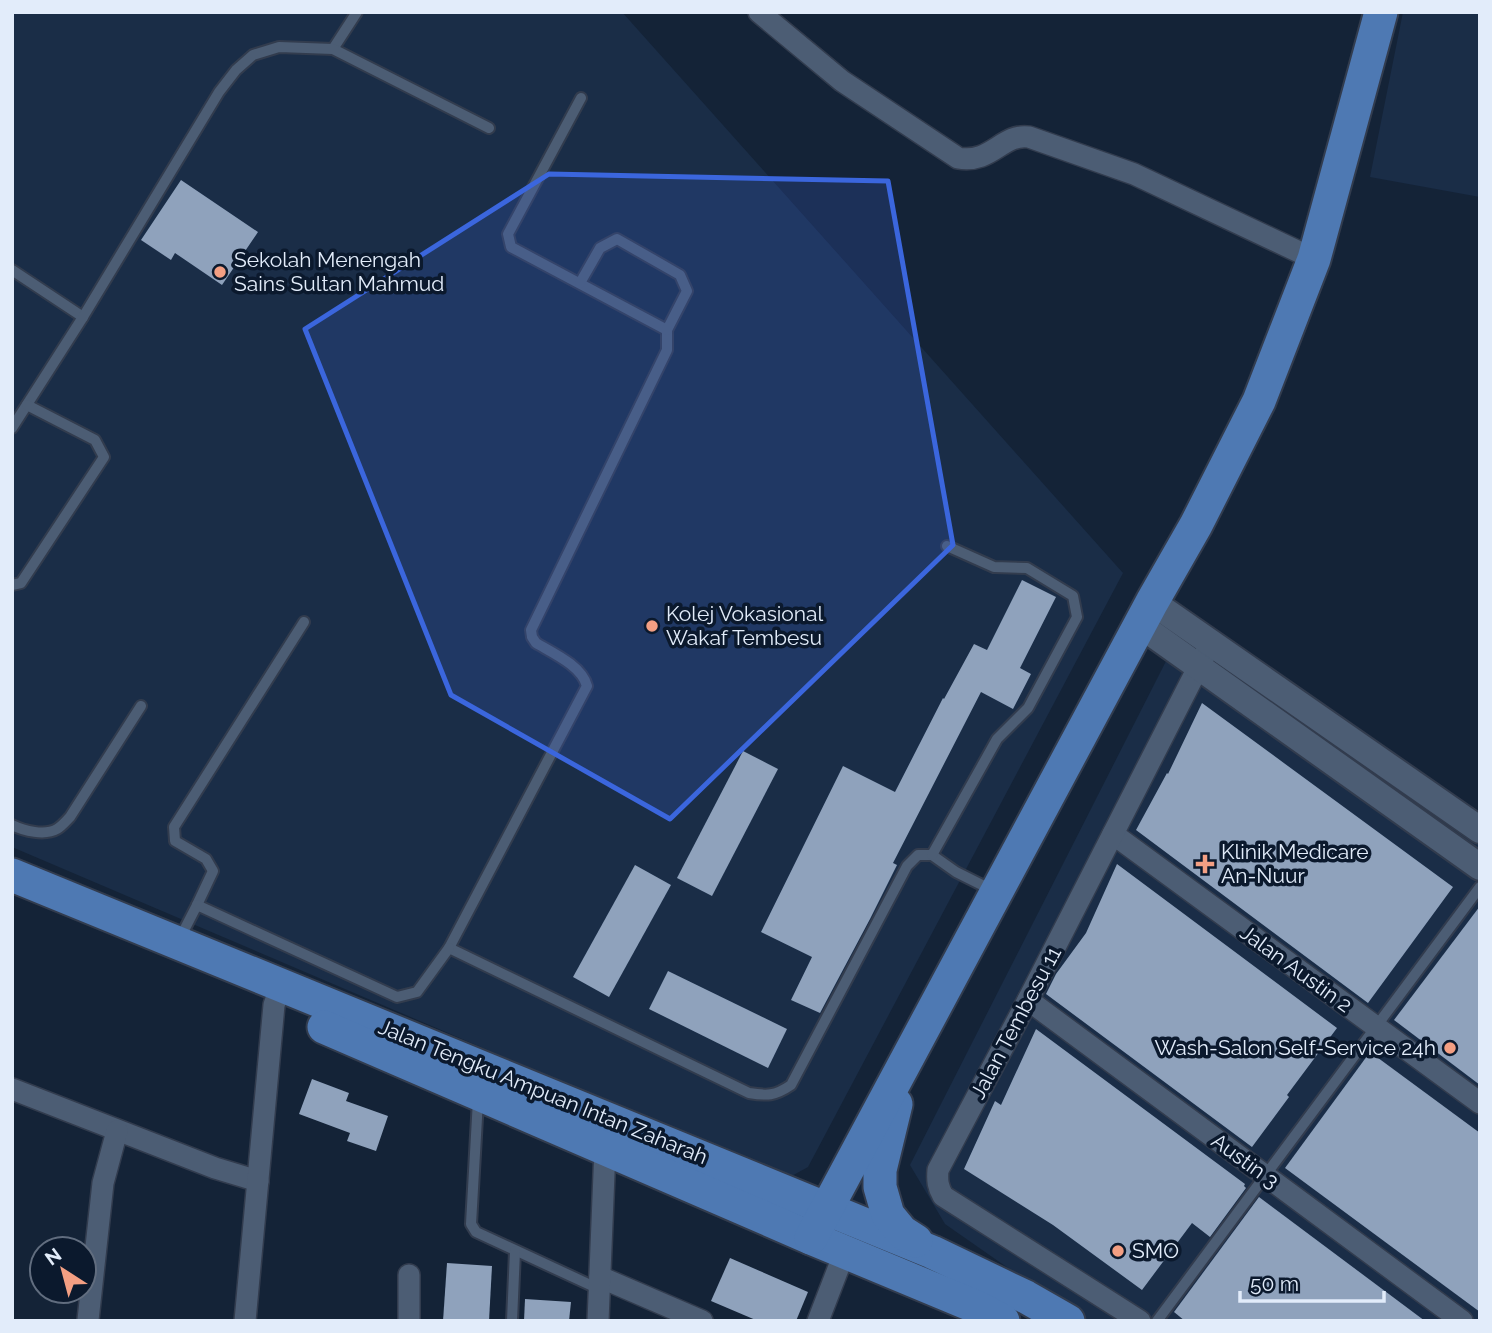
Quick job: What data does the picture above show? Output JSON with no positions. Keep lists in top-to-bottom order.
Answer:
{
  "streets": {
    "main road": ["Jalan Tengku Ampuan Intan Zaharah"],
    "street": ["Jalan Austin 2", "Jalan Tembesu 11", "Austin 3"]
  },
  "crossings": [
    ["Jalan Austin 2", "Jalan Tembesu 11"],
    ["Jalan Tembesu 11", "Austin 3"]
  ],
  "places": {
    "other": [
      "Sekolah Menengah Sains Sultan Mahmud",
      "Kolej Vokasional Wakaf Tembesu",
      "Wash-Salon Self-Service 24h",
      "SMO"
    ],
    "health": ["Klinik Medicare An-Nuur"]
  },
  "scale_bar": "50 m",
  "north": "top left"
}
